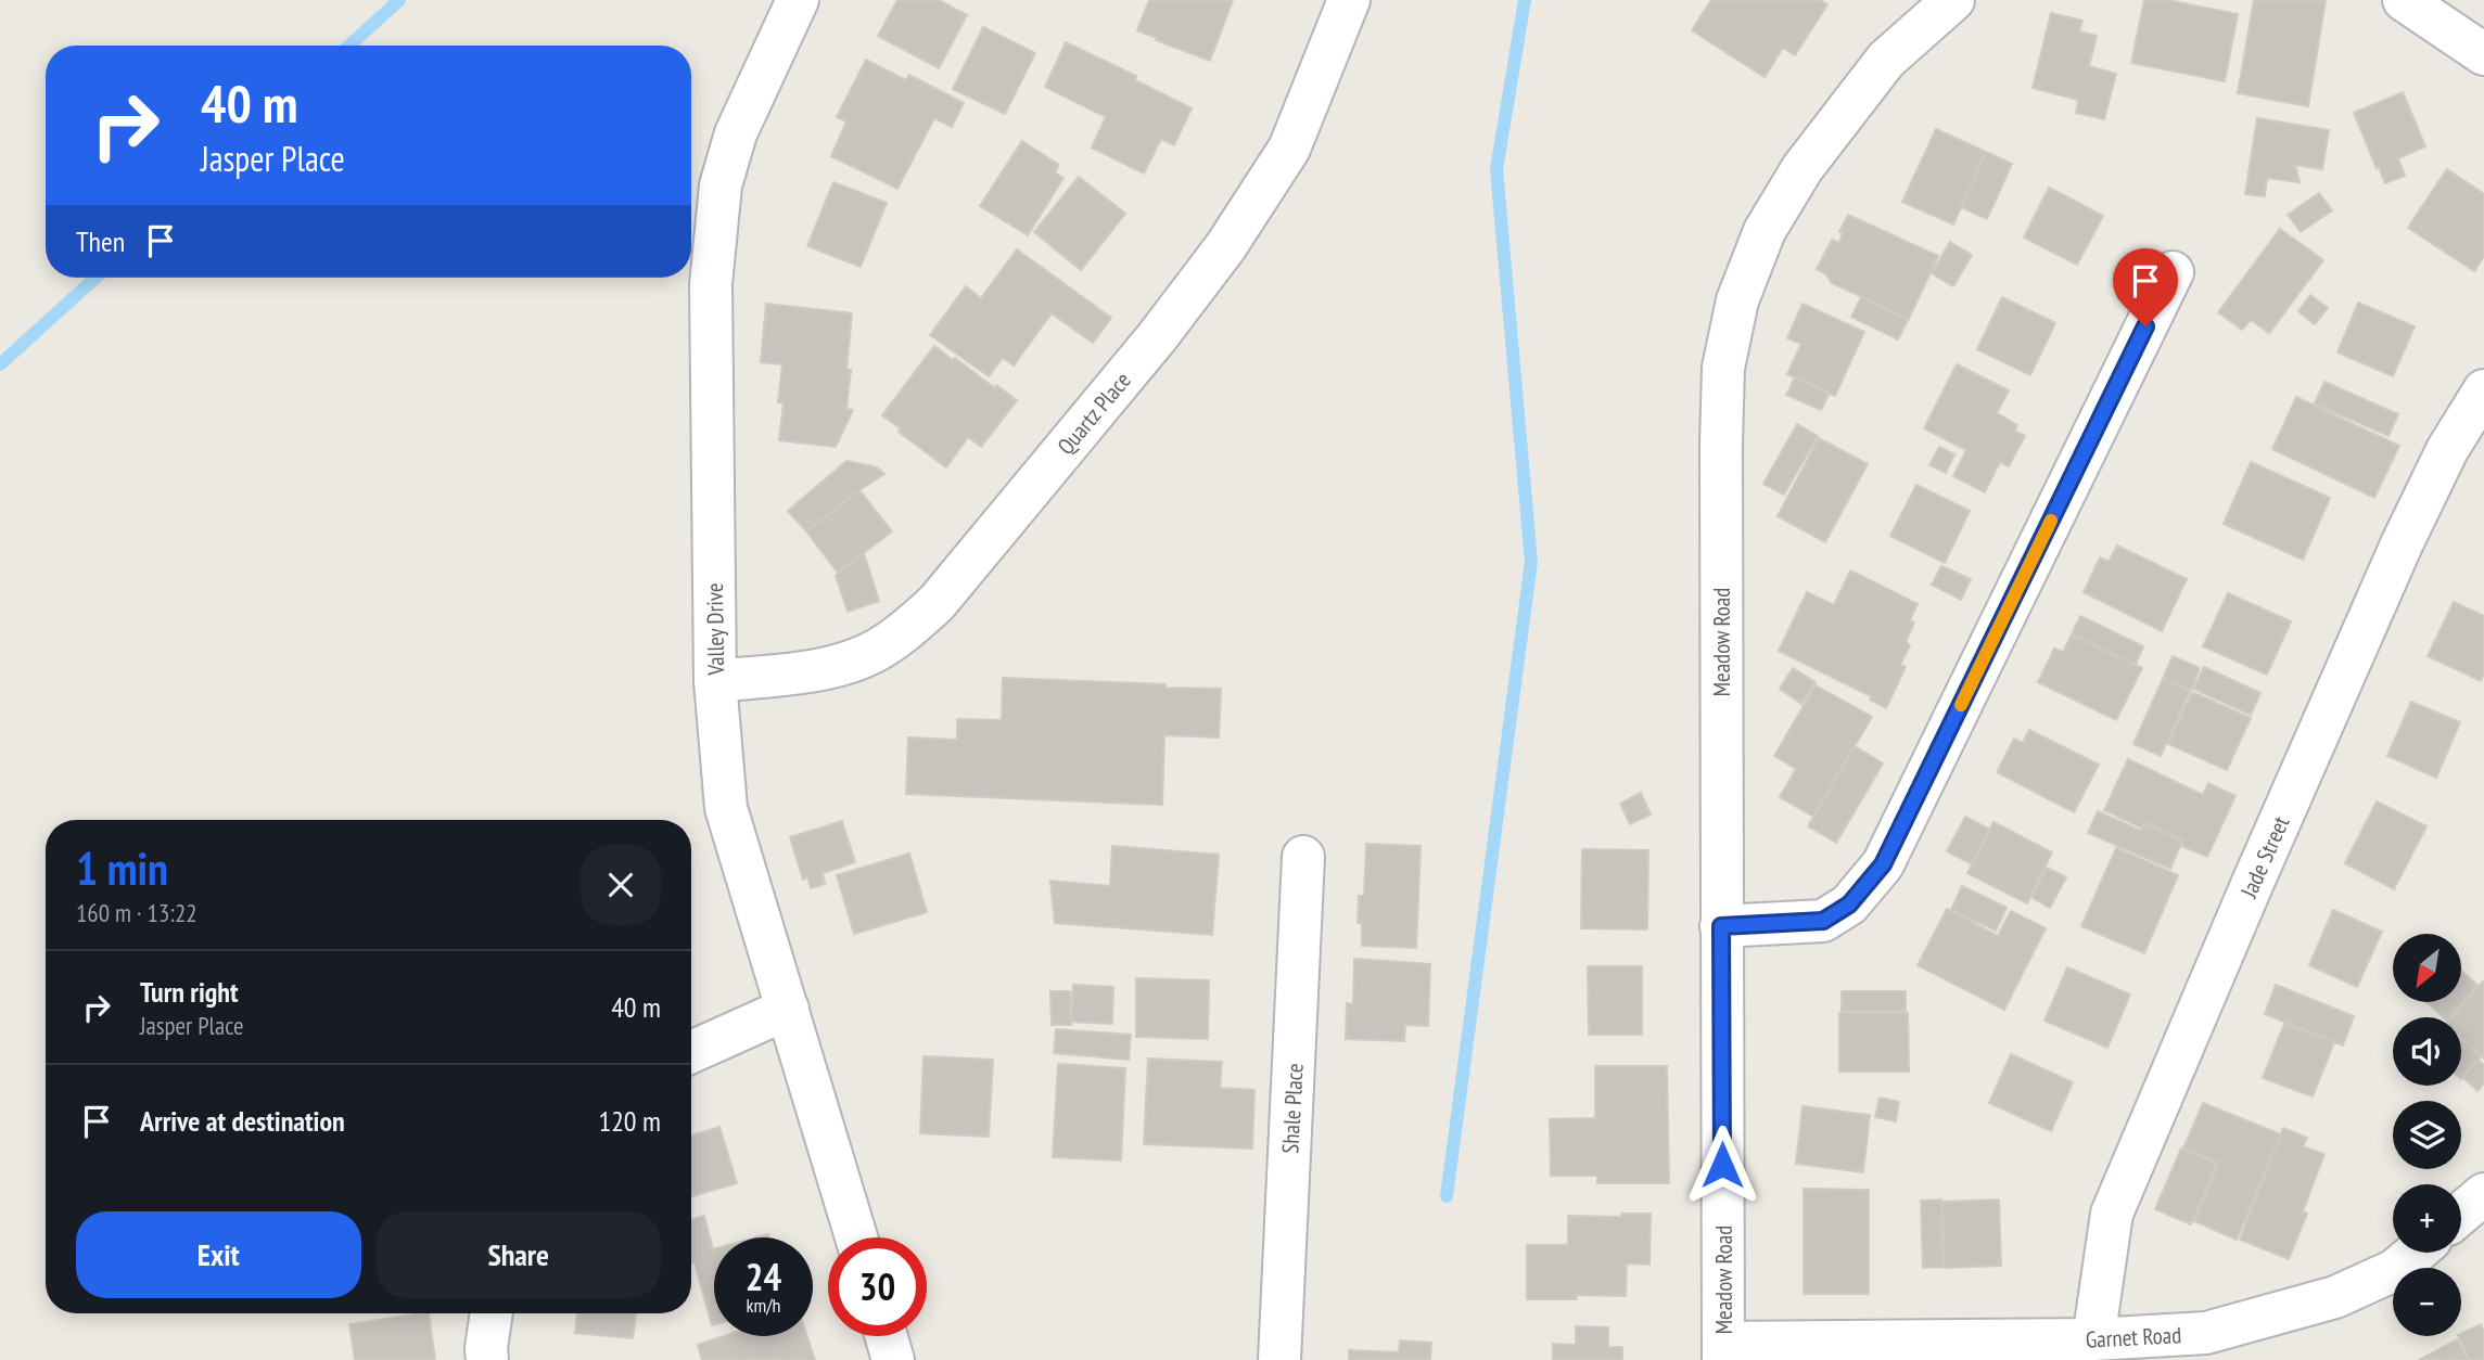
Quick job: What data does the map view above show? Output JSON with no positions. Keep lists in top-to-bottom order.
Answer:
{
  "streets": {
    "street": [
      "Quartz Place",
      "Valley Drive",
      "Meadow Road",
      "Jade Street",
      "Shale Place",
      "Garnet Road"
    ]
  },
  "crossings": [
    ["Quartz Place", "Valley Drive"],
    ["Meadow Road", "Garnet Road"],
    ["Jade Street", "Garnet Road"]
  ],
  "north": "bottom left",
  "page": {
    "turn": ["40 m", "Jasper Place"],
    "then": "Then",
    "heading": ["1 min", "160 m · 13:22"],
    "map_buttons": ["+", "−"],
    "list": [
      {
        "name": "Turn right",
        "note": "Jasper Place",
        "value": "40 m"
      },
      {
        "name": "Arrive at destination",
        "value": "120 m"
      }
    ],
    "buttons": ["Exit", "Share"],
    "speed": "24 km/h",
    "limit": "30"
  }
}
